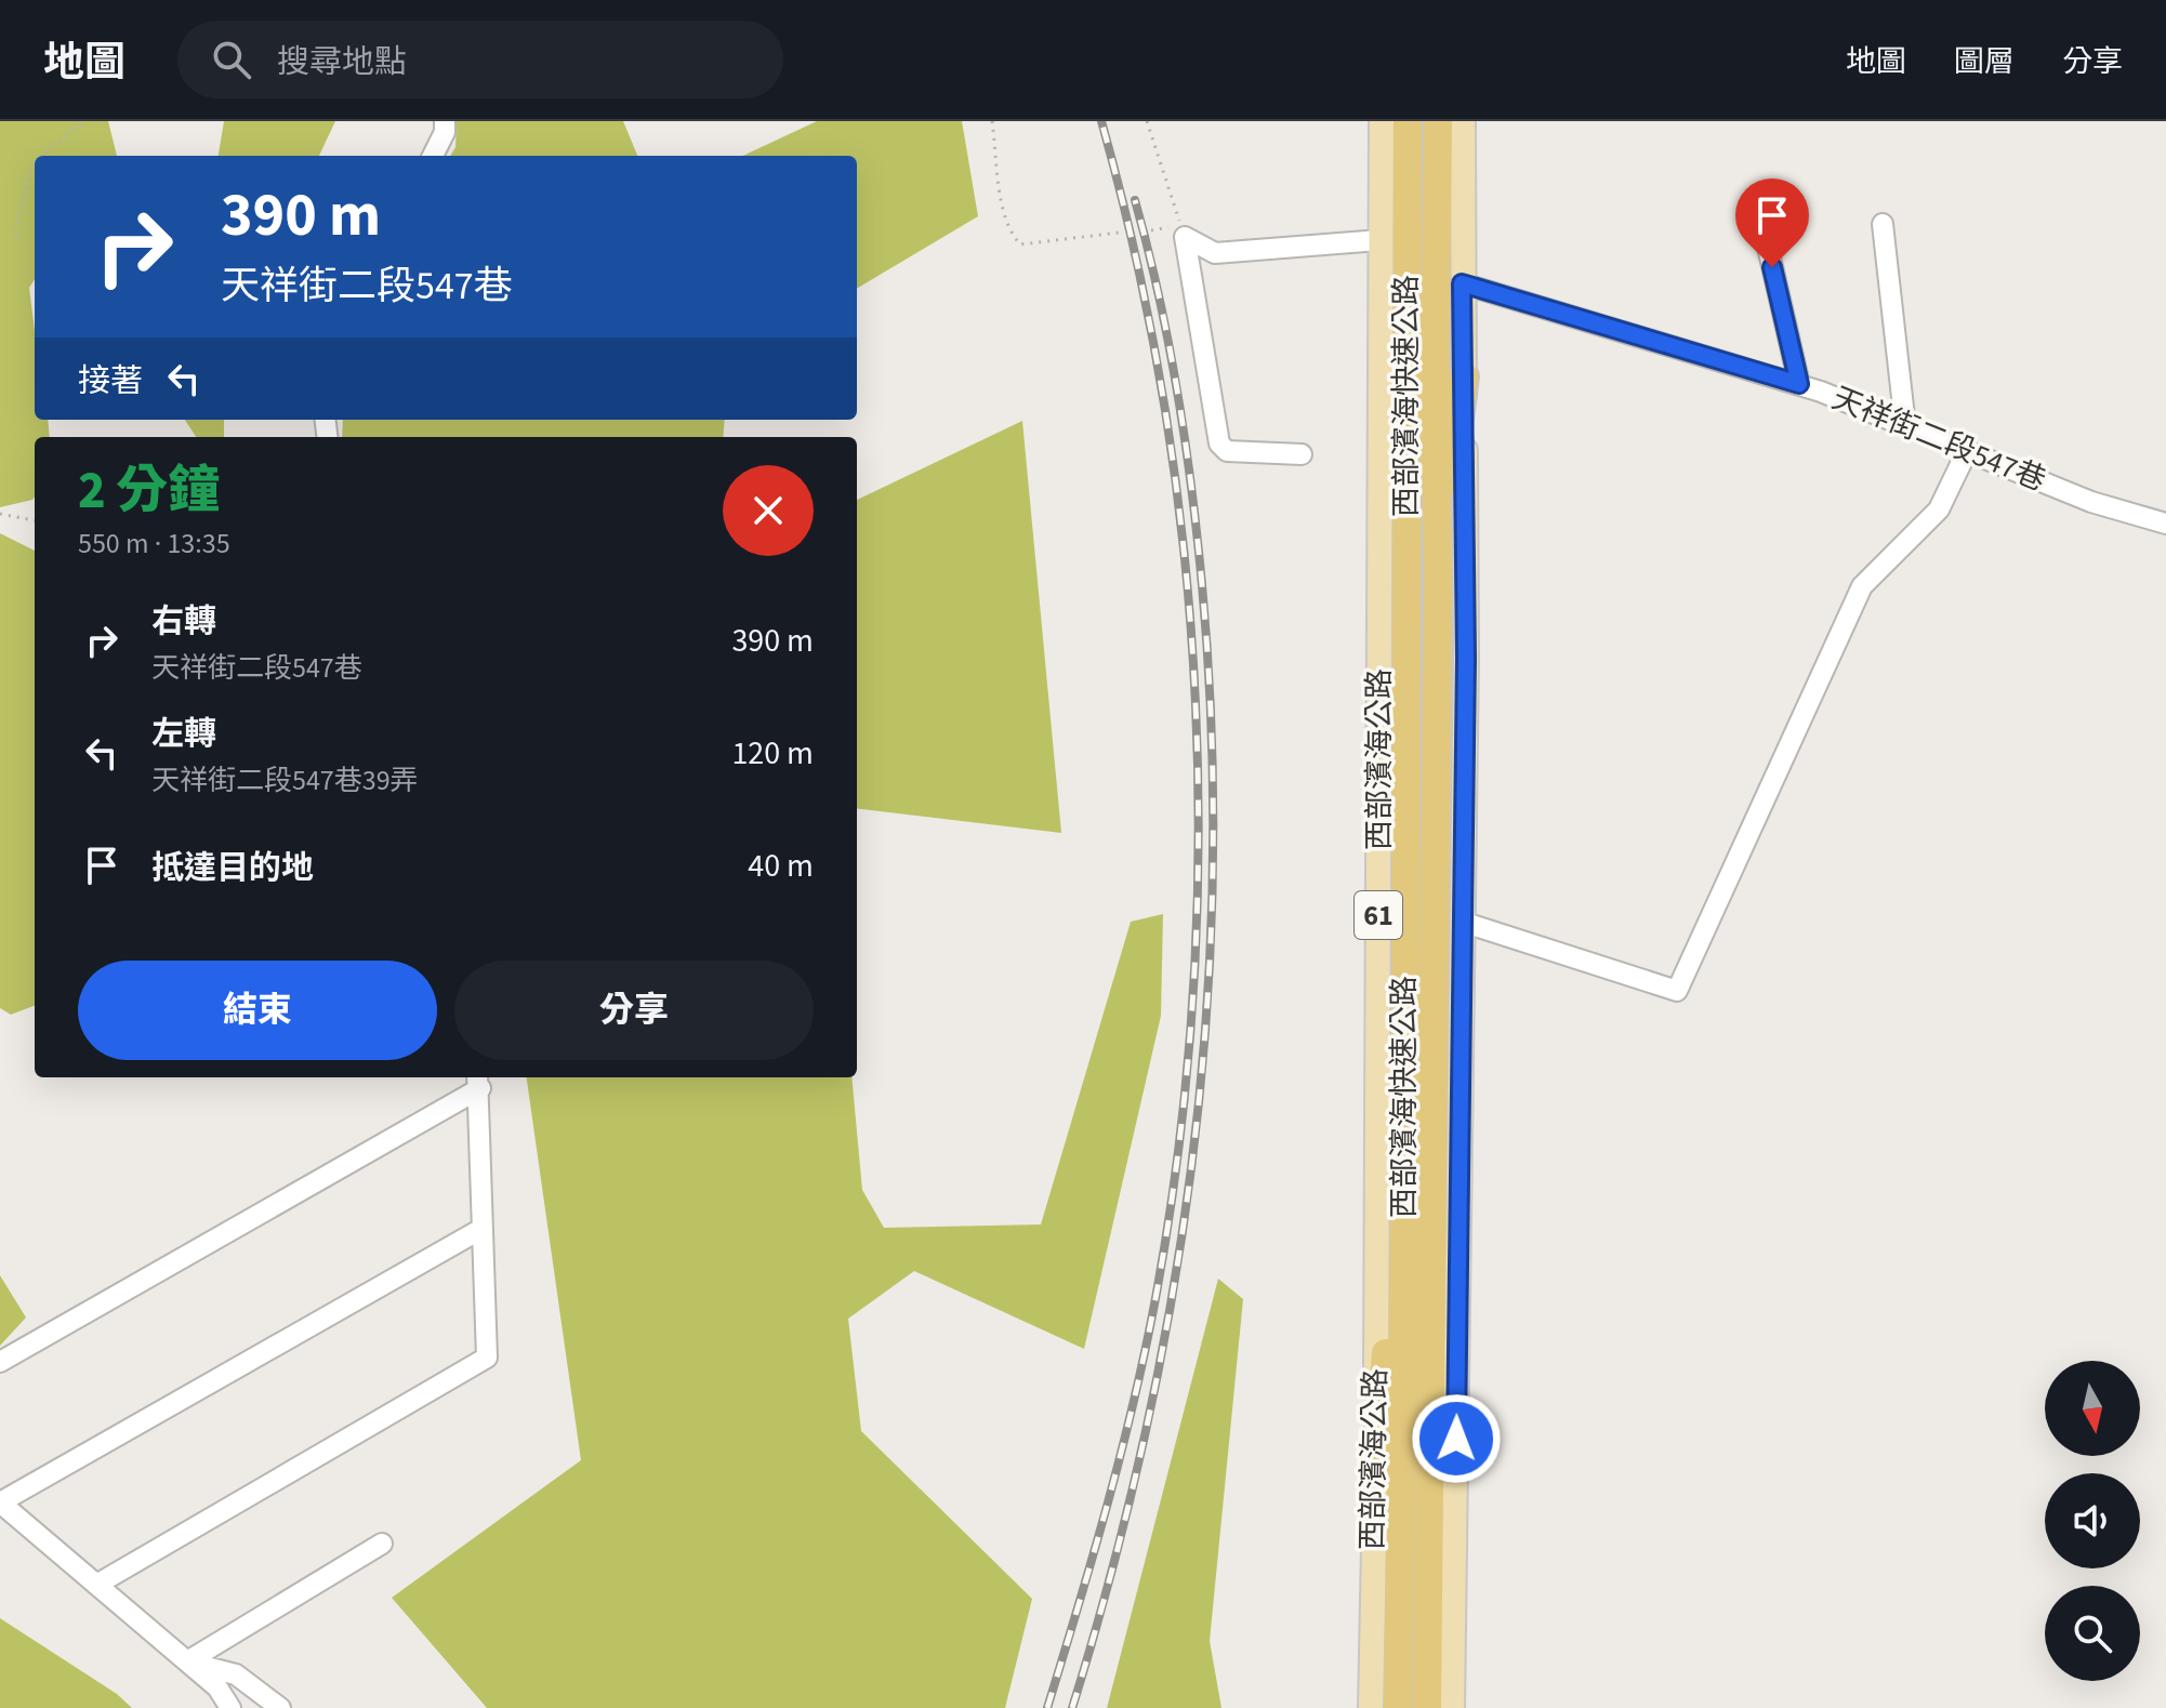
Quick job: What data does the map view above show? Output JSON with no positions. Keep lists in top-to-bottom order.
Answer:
{
  "streets": {
    "highway": ["西部濱海快速公路", "61"],
    "main road": ["西部濱海公路"],
    "street": ["天祥街二段547巷"]
  },
  "north": "bottom",
  "page": {
    "header": "地圖",
    "search": "搜尋地點",
    "nav": ["地圖", "圖層", "分享"],
    "turn": ["390 m", "天祥街二段547巷"],
    "then": "接著",
    "heading": ["2 分鐘", "550 m · 13:35"],
    "list": [
      {
        "name": "右轉",
        "note": "天祥街二段547巷",
        "value": "390 m"
      },
      {
        "name": "左轉",
        "note": "天祥街二段547巷39弄",
        "value": "120 m"
      },
      {
        "name": "抵達目的地",
        "value": "40 m"
      }
    ],
    "buttons": ["結束", "分享"]
  }
}
